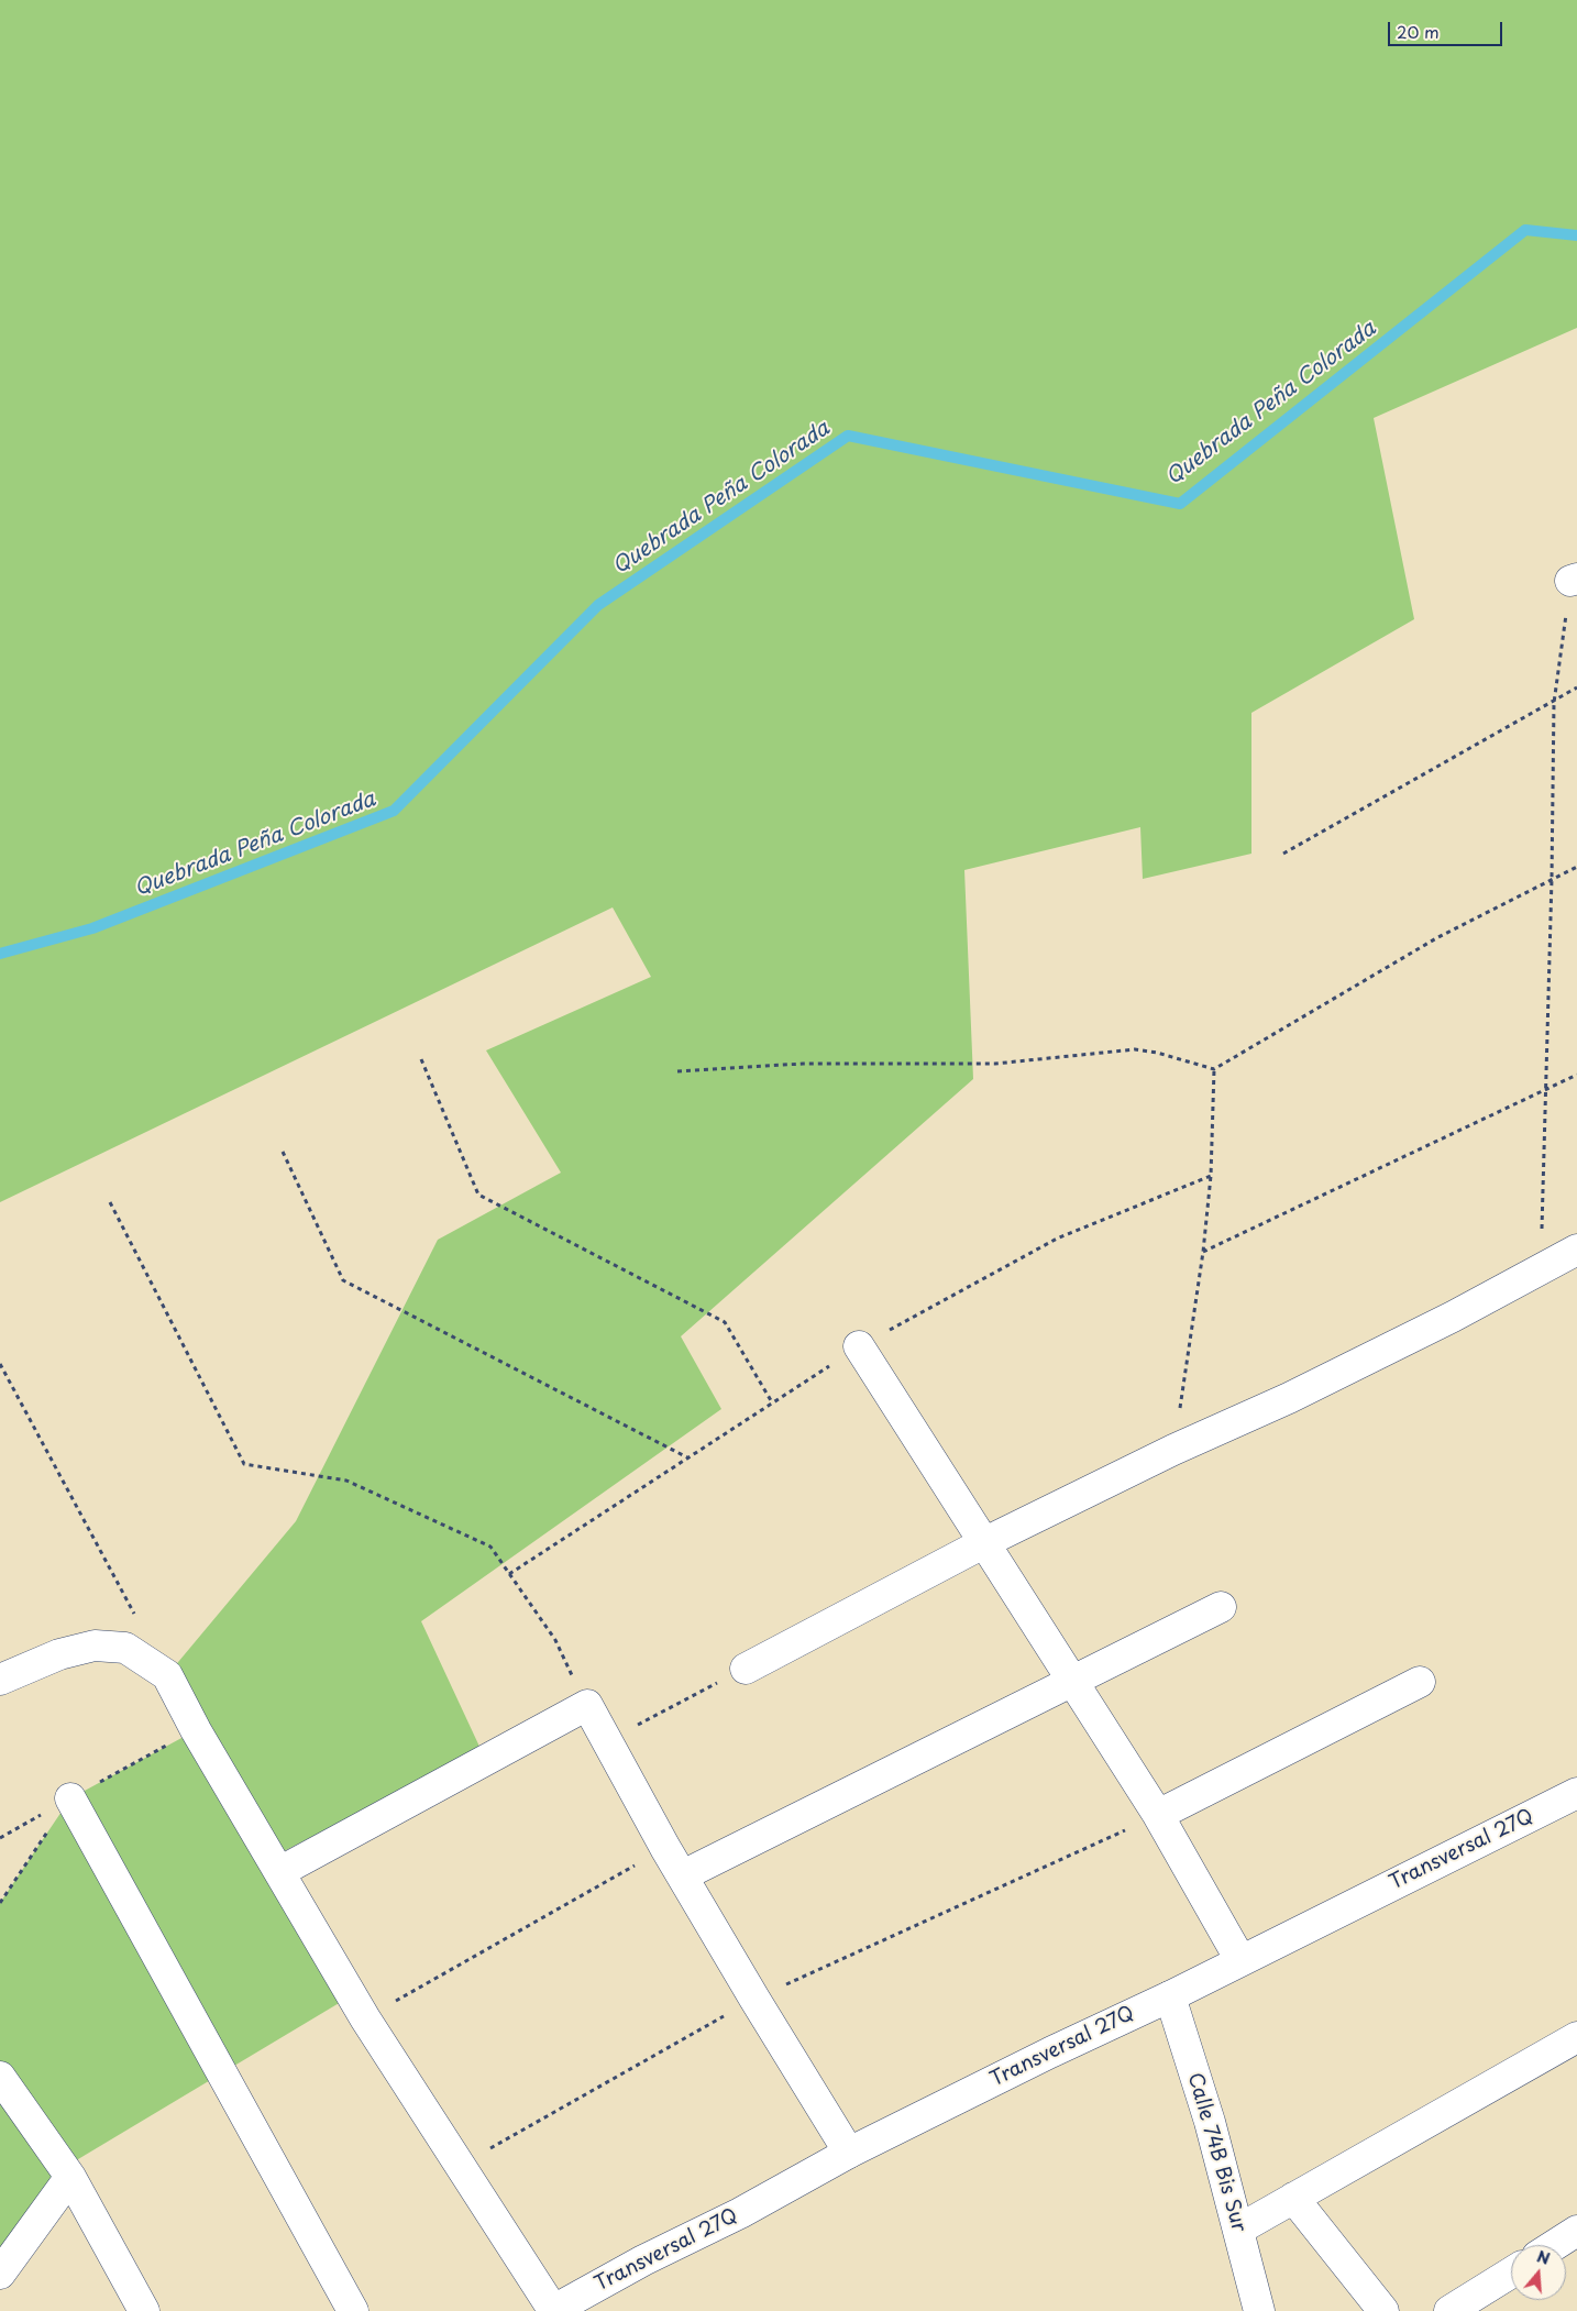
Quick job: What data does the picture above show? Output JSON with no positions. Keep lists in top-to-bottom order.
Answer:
{
  "streets": {
    "street": ["Transversal 27Q", "Calle 74B Bis Sur"]
  },
  "crossings": [
    ["Transversal 27Q", "Calle 74B Bis Sur"]
  ],
  "water": ["Quebrada Peña Colorada"],
  "scale_bar": "20 m",
  "north": "top"
}
